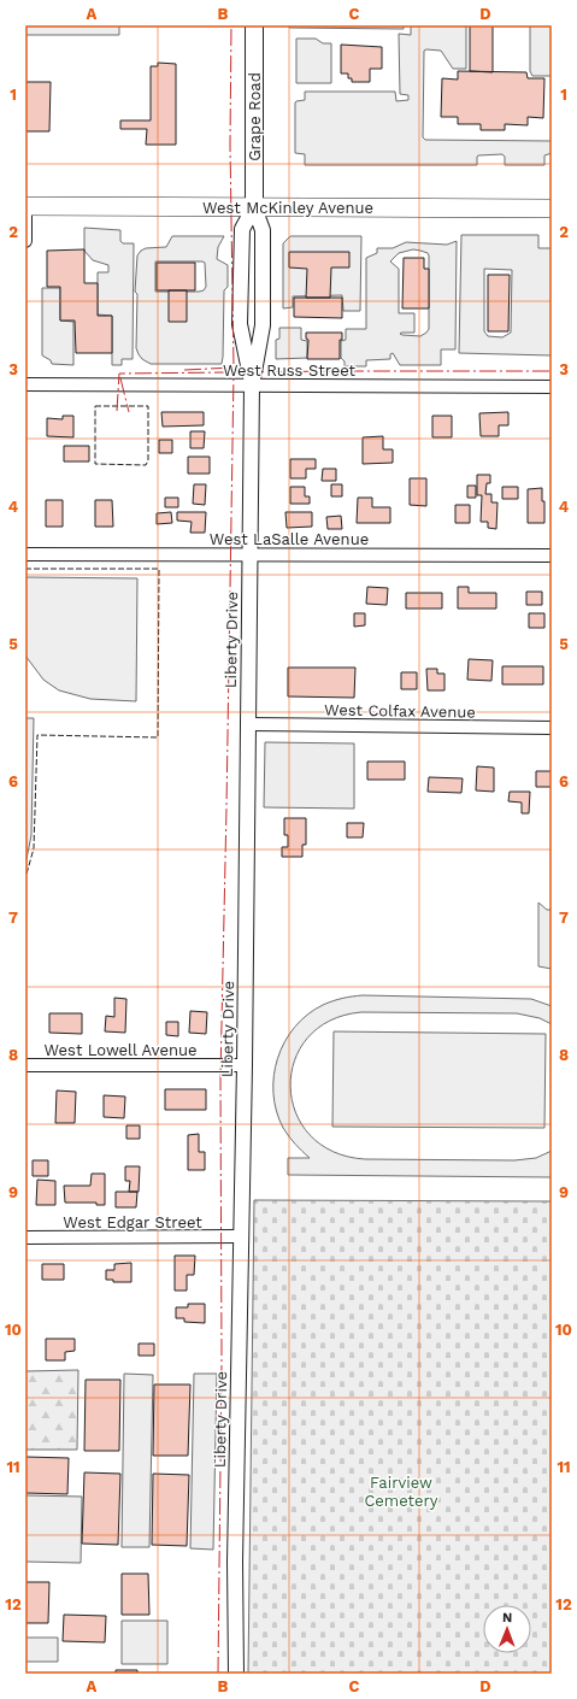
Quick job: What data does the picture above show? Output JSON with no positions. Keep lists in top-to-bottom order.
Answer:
{
  "streets": {
    "main road": ["Grape Road", "West McKinley Avenue"],
    "street": [
      "West Russ Street",
      "West LaSalle Avenue",
      "Liberty Drive",
      "West Colfax Avenue",
      "West Lowell Avenue",
      "West Edgar Street"
    ]
  },
  "crossings": [
    ["Grape Road", "West McKinley Avenue"],
    ["Grape Road", "Liberty Drive"],
    ["West McKinley Avenue", "Liberty Drive"],
    ["West Russ Street", "Liberty Drive"],
    ["West LaSalle Avenue", "Liberty Drive"],
    ["Liberty Drive", "West Colfax Avenue"],
    ["Liberty Drive", "West Lowell Avenue"],
    ["Liberty Drive", "West Edgar Street"]
  ],
  "parks": ["Fairview Cemetery"],
  "north": "top",
  "grid": {
    "columns": [
      "A",
      "B",
      "C",
      "D"
    ],
    "rows": [
      "1",
      "2",
      "3",
      "4",
      "5",
      "6",
      "7",
      "8",
      "9",
      "10",
      "11",
      "12"
    ]
  }
}
